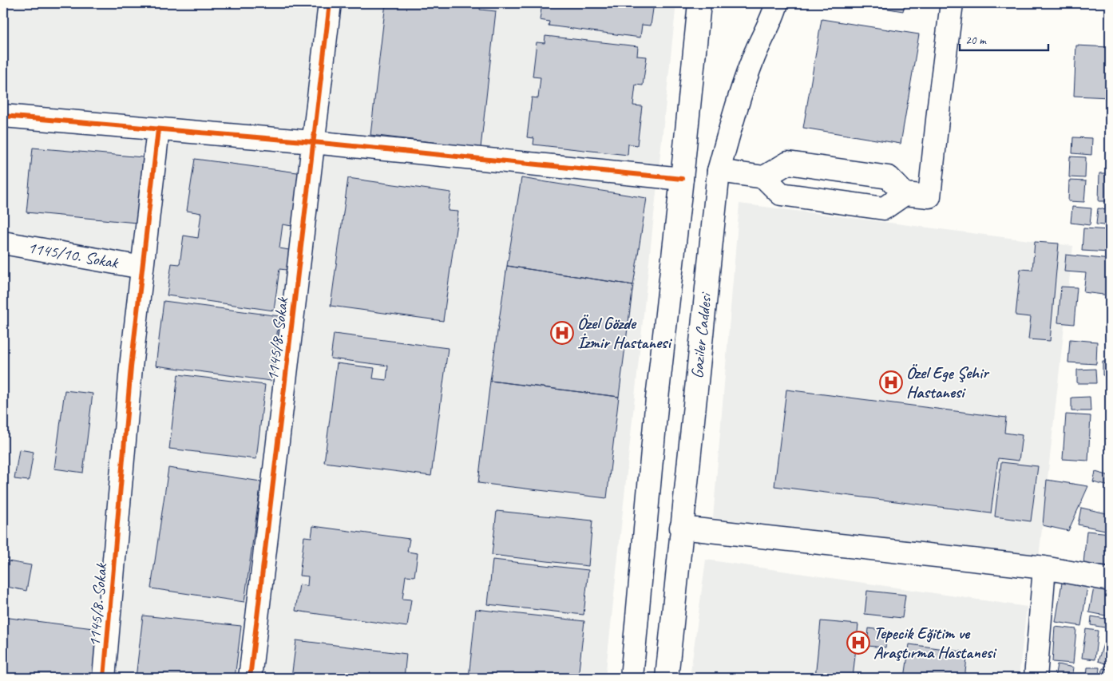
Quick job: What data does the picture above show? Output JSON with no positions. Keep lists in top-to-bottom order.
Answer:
{
  "streets": {
    "street": ["1145/10. Sokak", "Gaziler Caddesi", "1145/8. Sokak"]
  },
  "crossings": [
    ["1145/10. Sokak", "1145/8. Sokak"]
  ],
  "places": {
    "hospital": ["Özel Gözde İzmir Hastanesi", "Özel Ege Şehir Hastanesi", "Tepecik Eğitim ve Araştırma Hastanesi"]
  },
  "scale_bar": "20 m"
}
